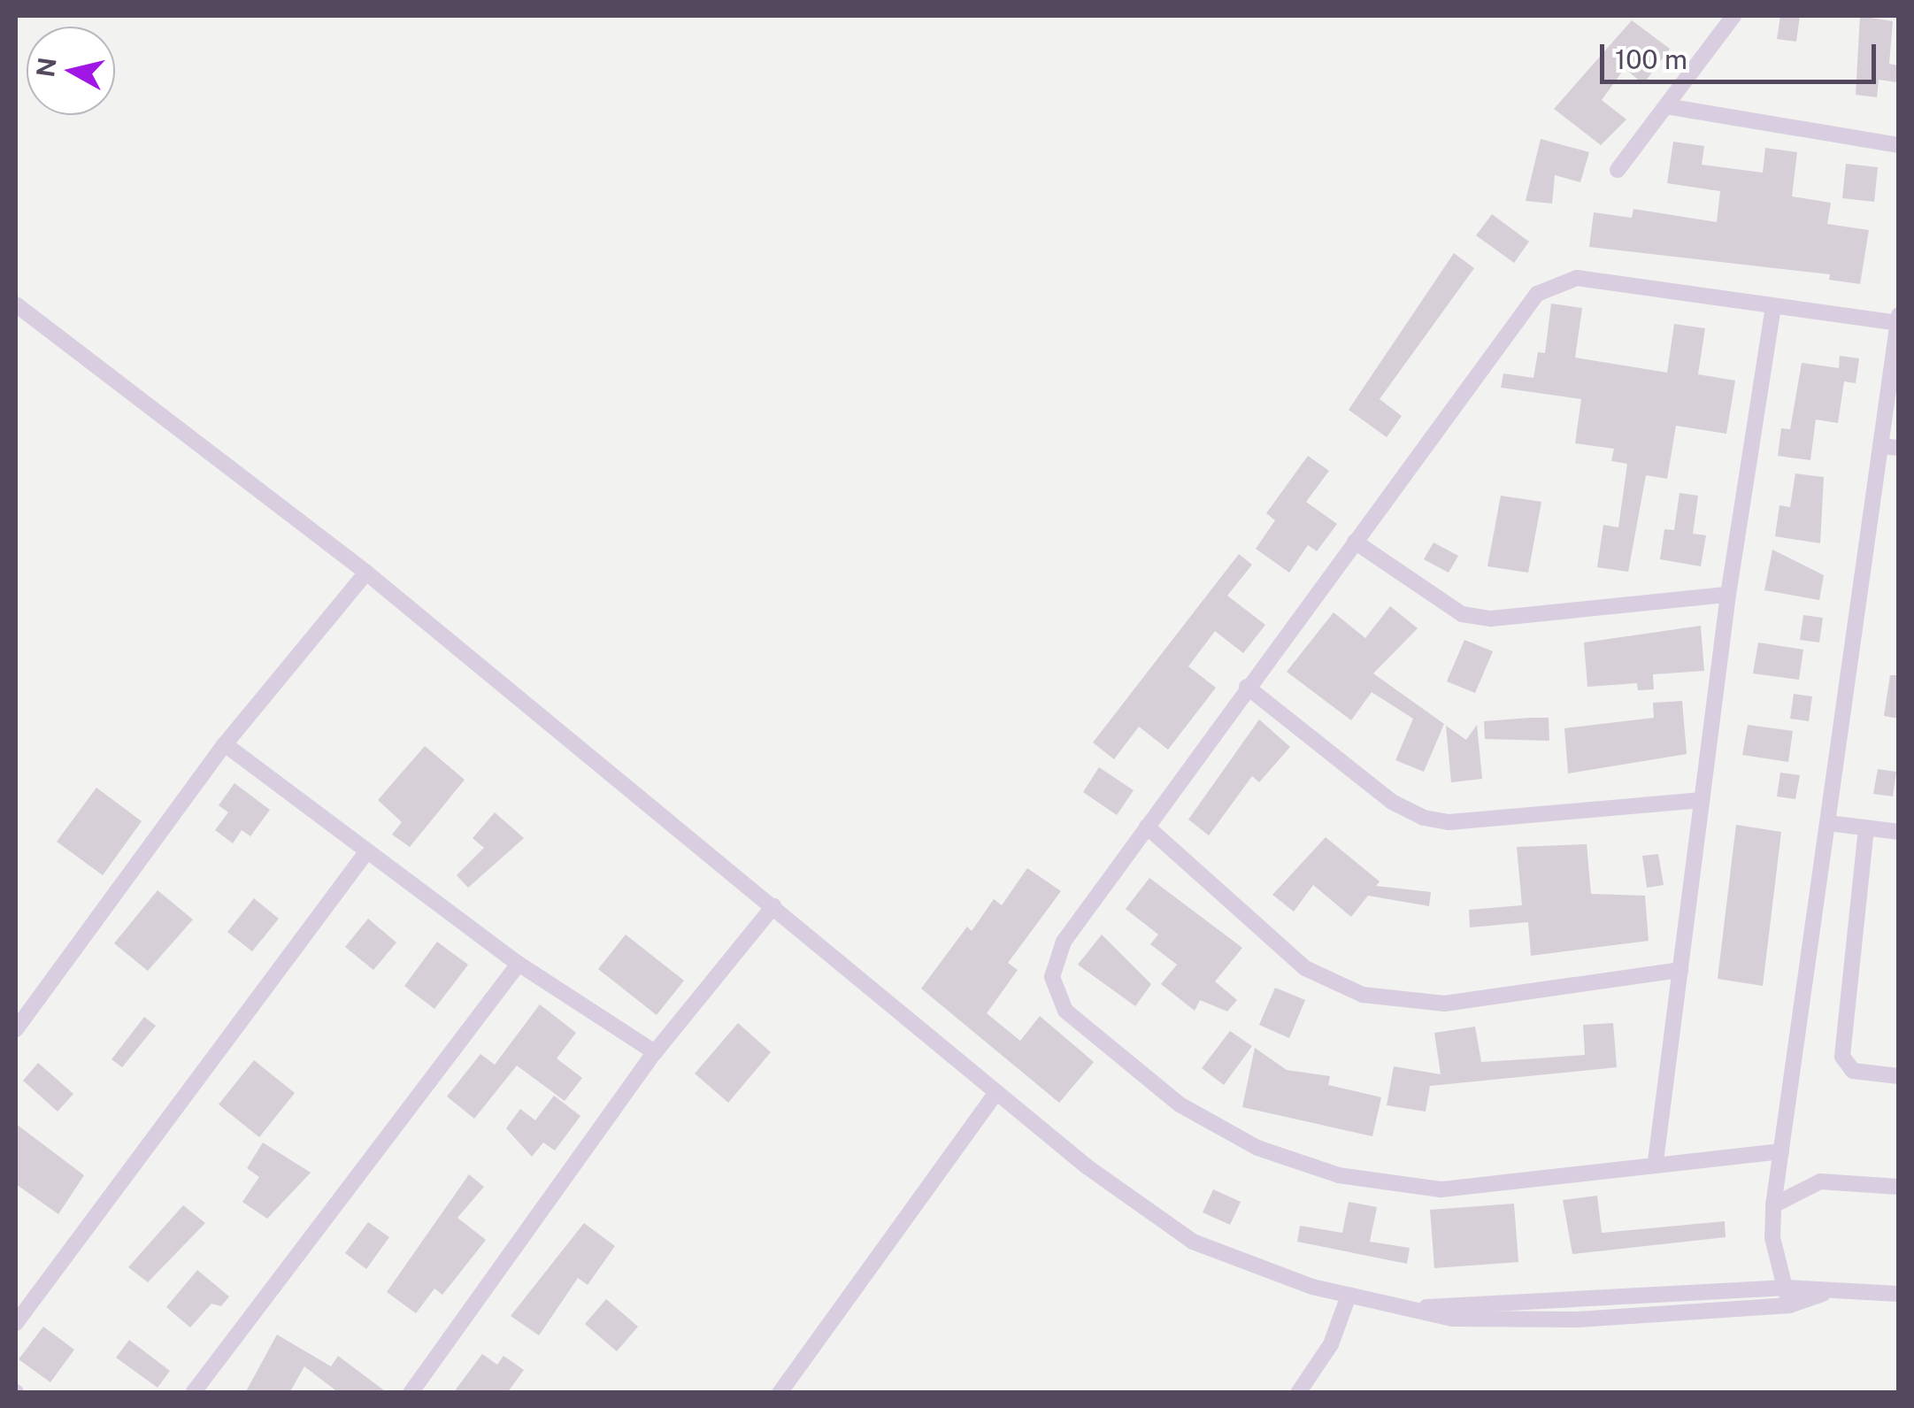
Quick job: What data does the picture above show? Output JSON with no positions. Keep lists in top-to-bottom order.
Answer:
{
  "scale_bar": "100 m",
  "north": "left"
}
